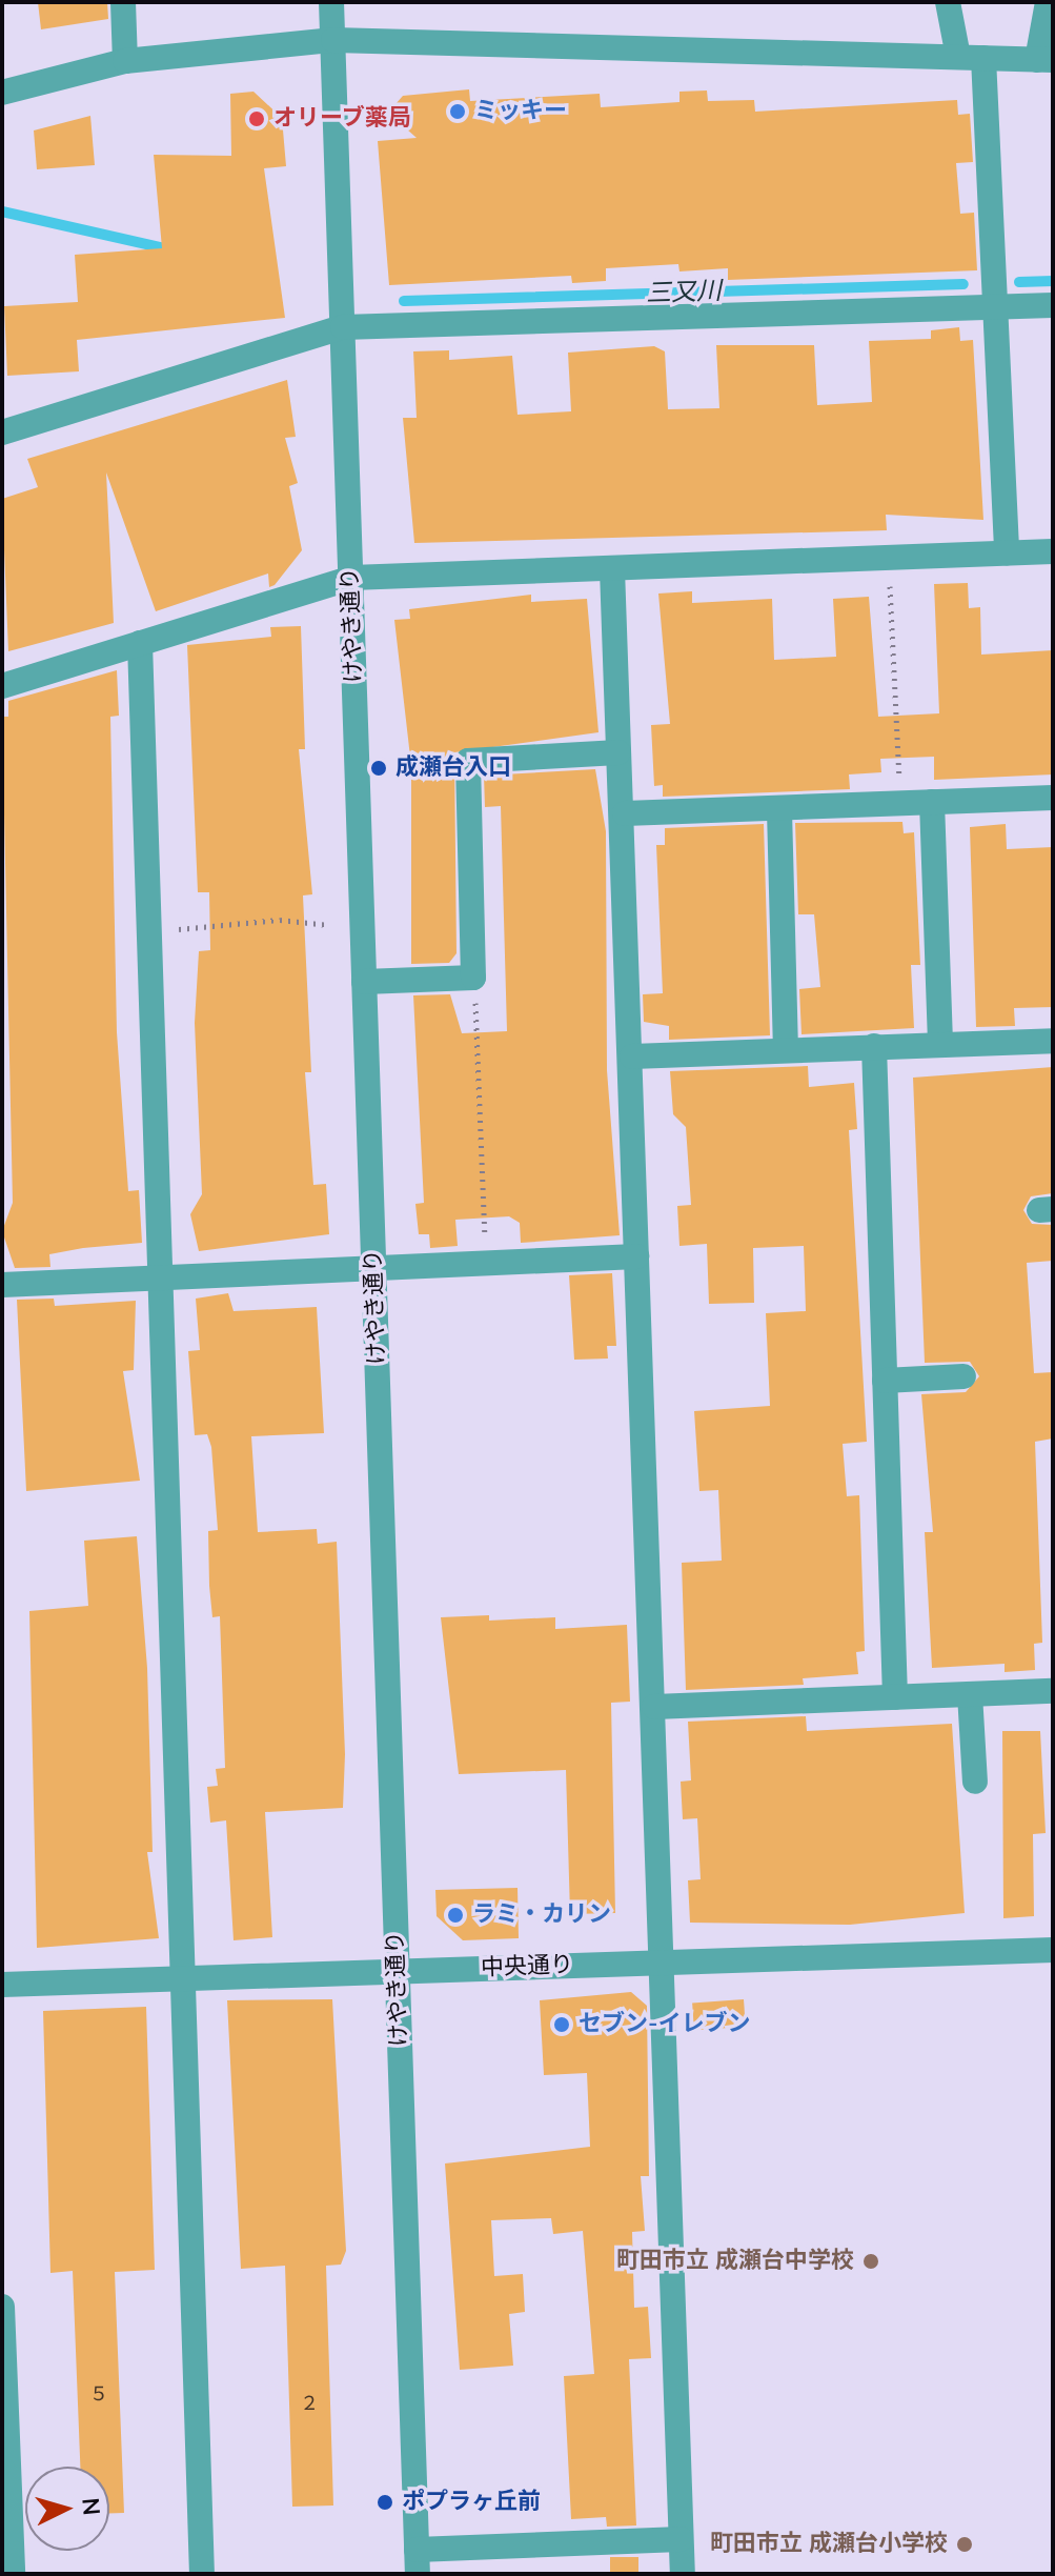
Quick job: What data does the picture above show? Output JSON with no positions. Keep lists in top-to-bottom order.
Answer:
{
  "streets": {
    "street": ["けやき通り", "中央通り"]
  },
  "crossings": [
    ["けやき通り", "中央通り"]
  ],
  "water": ["三又川"],
  "places": [
    "ミッキー",
    "オリーブ薬局",
    "成瀬台入口",
    "ラミ・カリン",
    "セブン-イレブン",
    "町田市立 成瀬台中学校",
    "ポプラヶ丘前",
    "町田市立 成瀬台小学校"
  ],
  "house_numbers": ["５", "２"],
  "north": "right"
}
